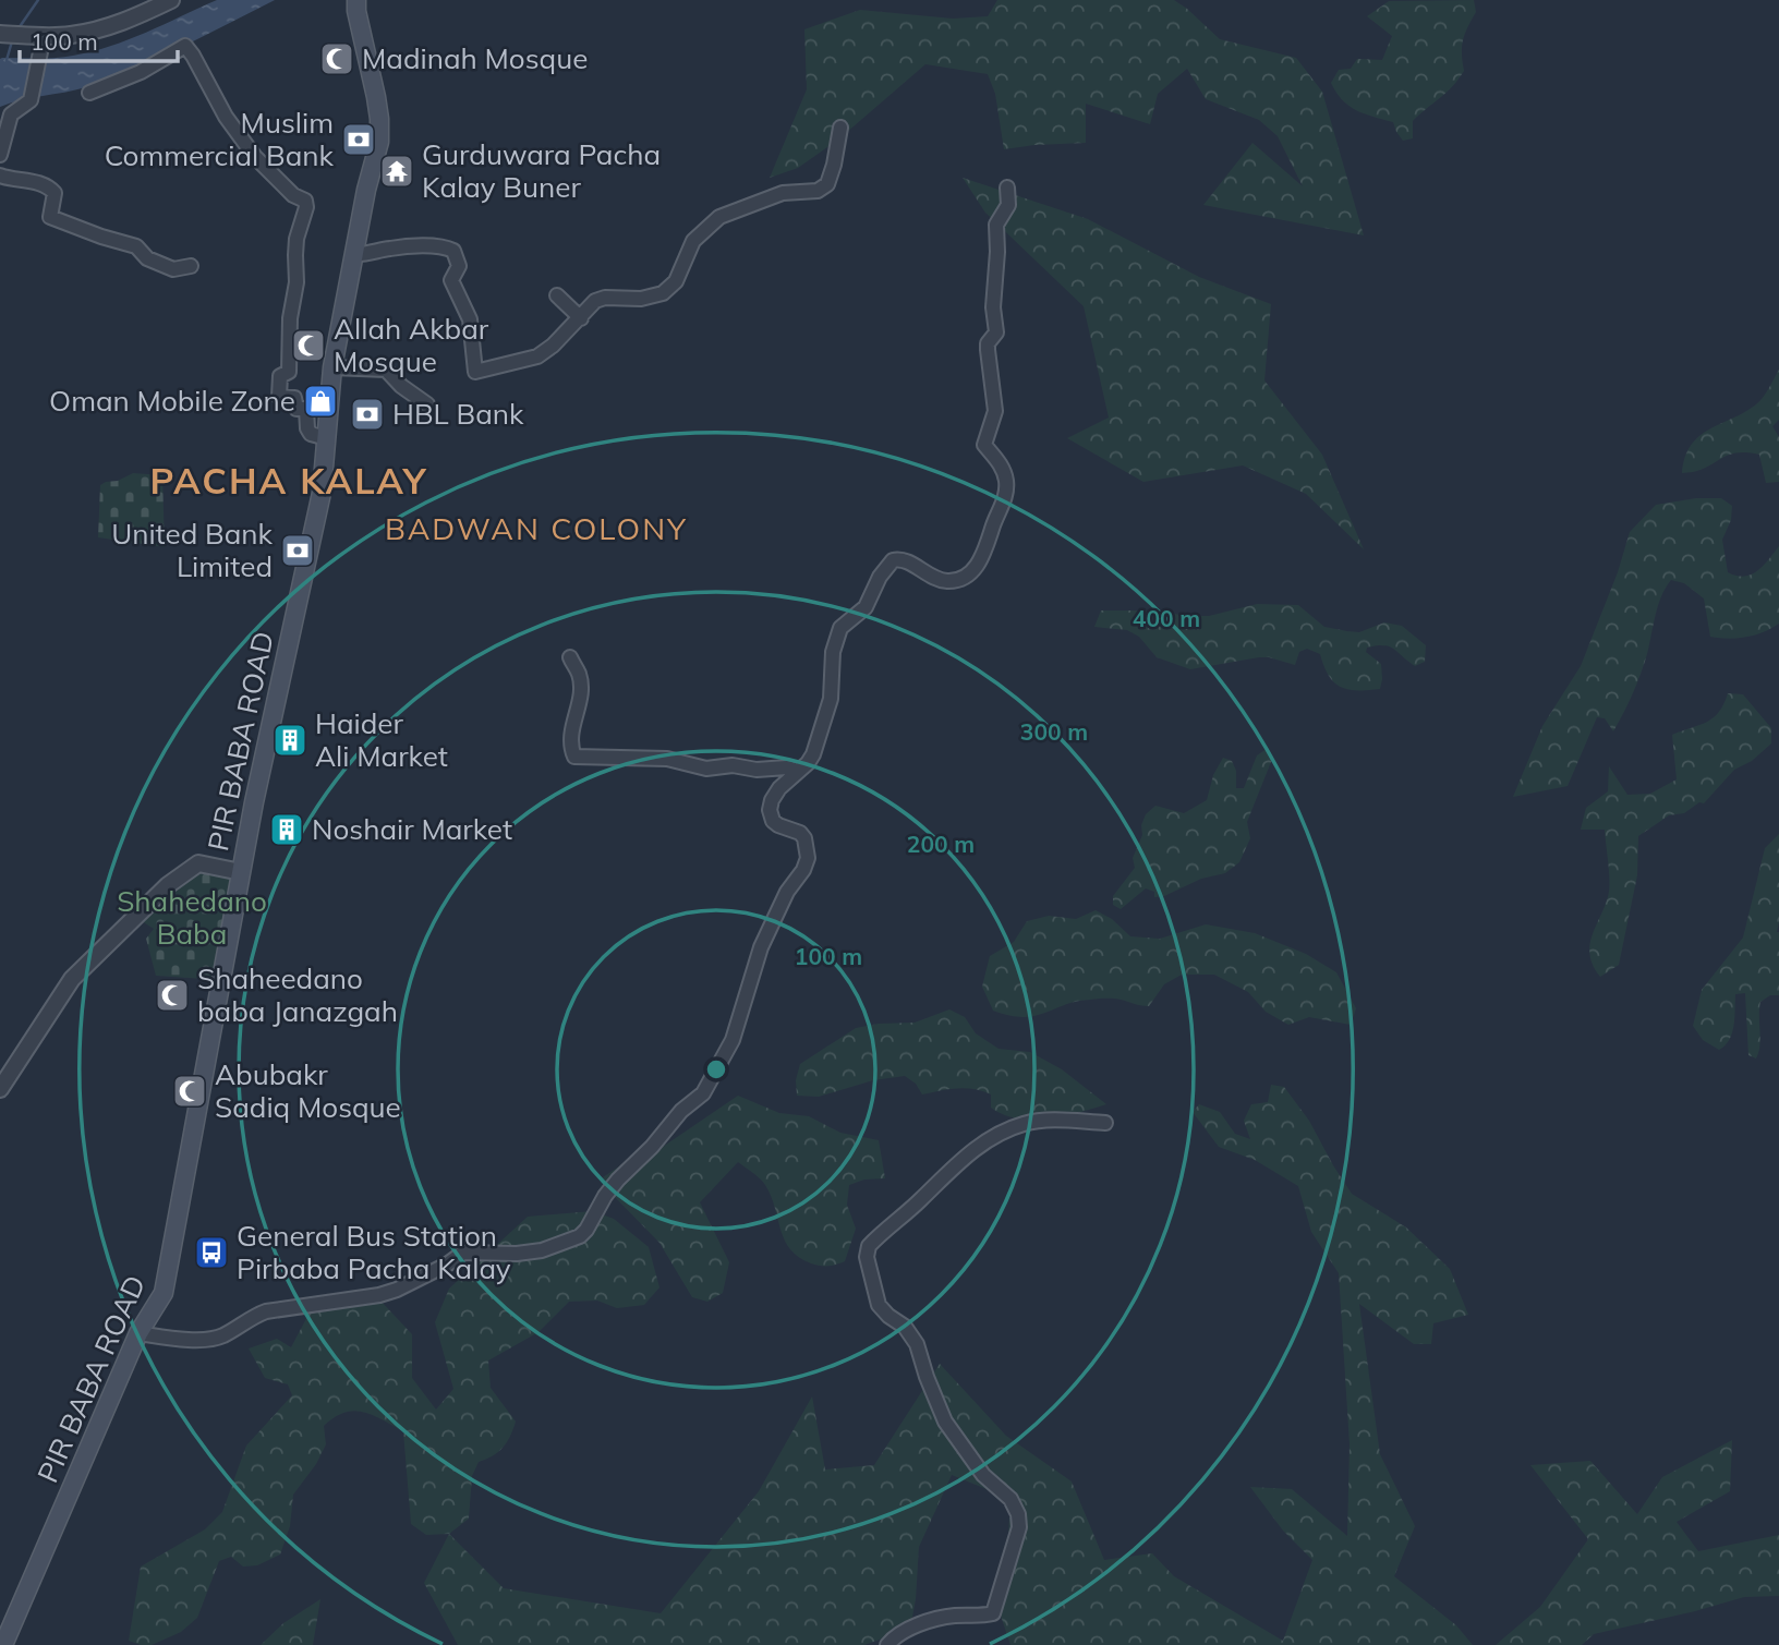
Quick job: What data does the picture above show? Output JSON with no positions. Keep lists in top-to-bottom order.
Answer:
{
  "streets": {
    "main road": ["PIR BABA ROAD"]
  },
  "districts": ["PACHA KALAY", "BADWAN COLONY"],
  "parks": ["Shahedano Baba"],
  "places": {
    "mosque": [
      "Madinah Mosque",
      "Allah Akbar Mosque",
      "Shaheedano baba Janazgah",
      "Abubakr Sadiq Mosque"
    ],
    "bank": ["Muslim Commercial Bank", "HBL Bank", "United Bank Limited"],
    "temple": ["Gurduwara Pacha Kalay Buner"],
    "shop": ["Oman Mobile Zone"],
    "building": ["Haider Ali Market", "Noshair Market"],
    "bus stop": ["General Bus Station Pirbaba Pacha Kalay"]
  },
  "scale_bar": "100 m",
  "rings": [
    "400 m",
    "300 m",
    "200 m",
    "100 m"
  ]
}
